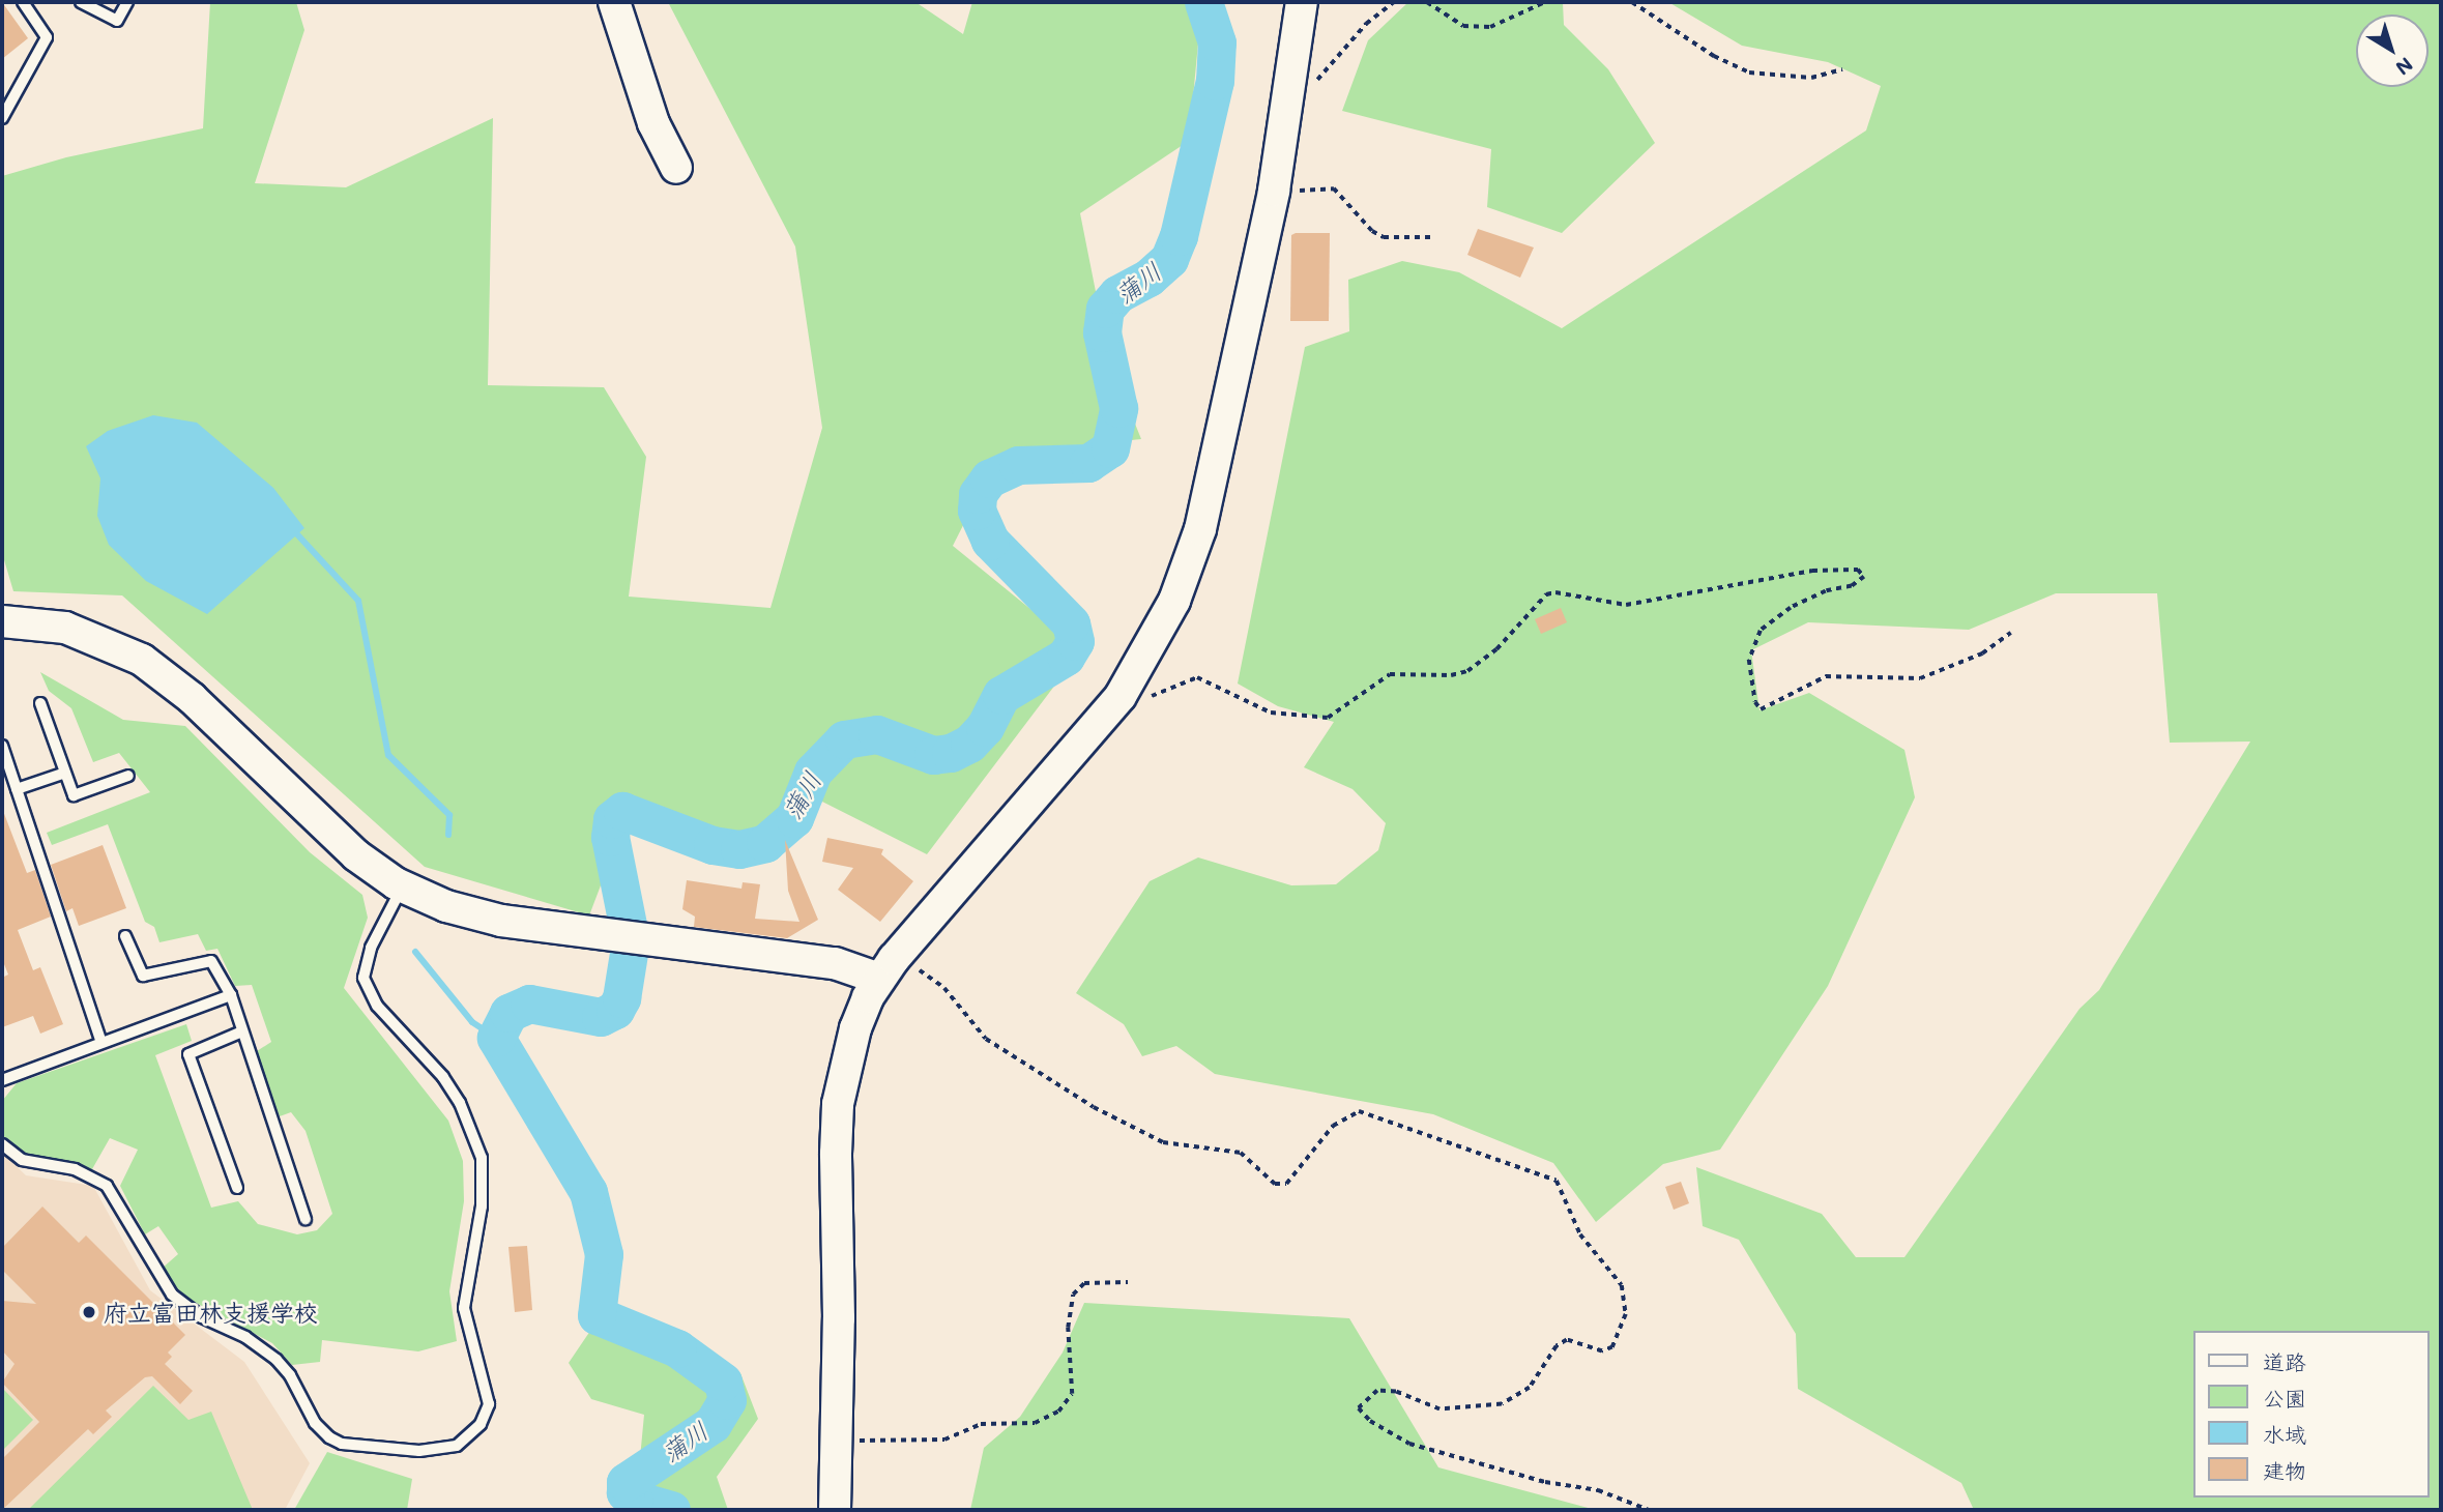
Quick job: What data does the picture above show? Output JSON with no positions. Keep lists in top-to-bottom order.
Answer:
{
  "water": ["蒲川"],
  "places": ["府立富田林支援学校"],
  "legend": [
    "道路",
    "公園",
    "水域",
    "建物"
  ],
  "north": "bottom right"
}
